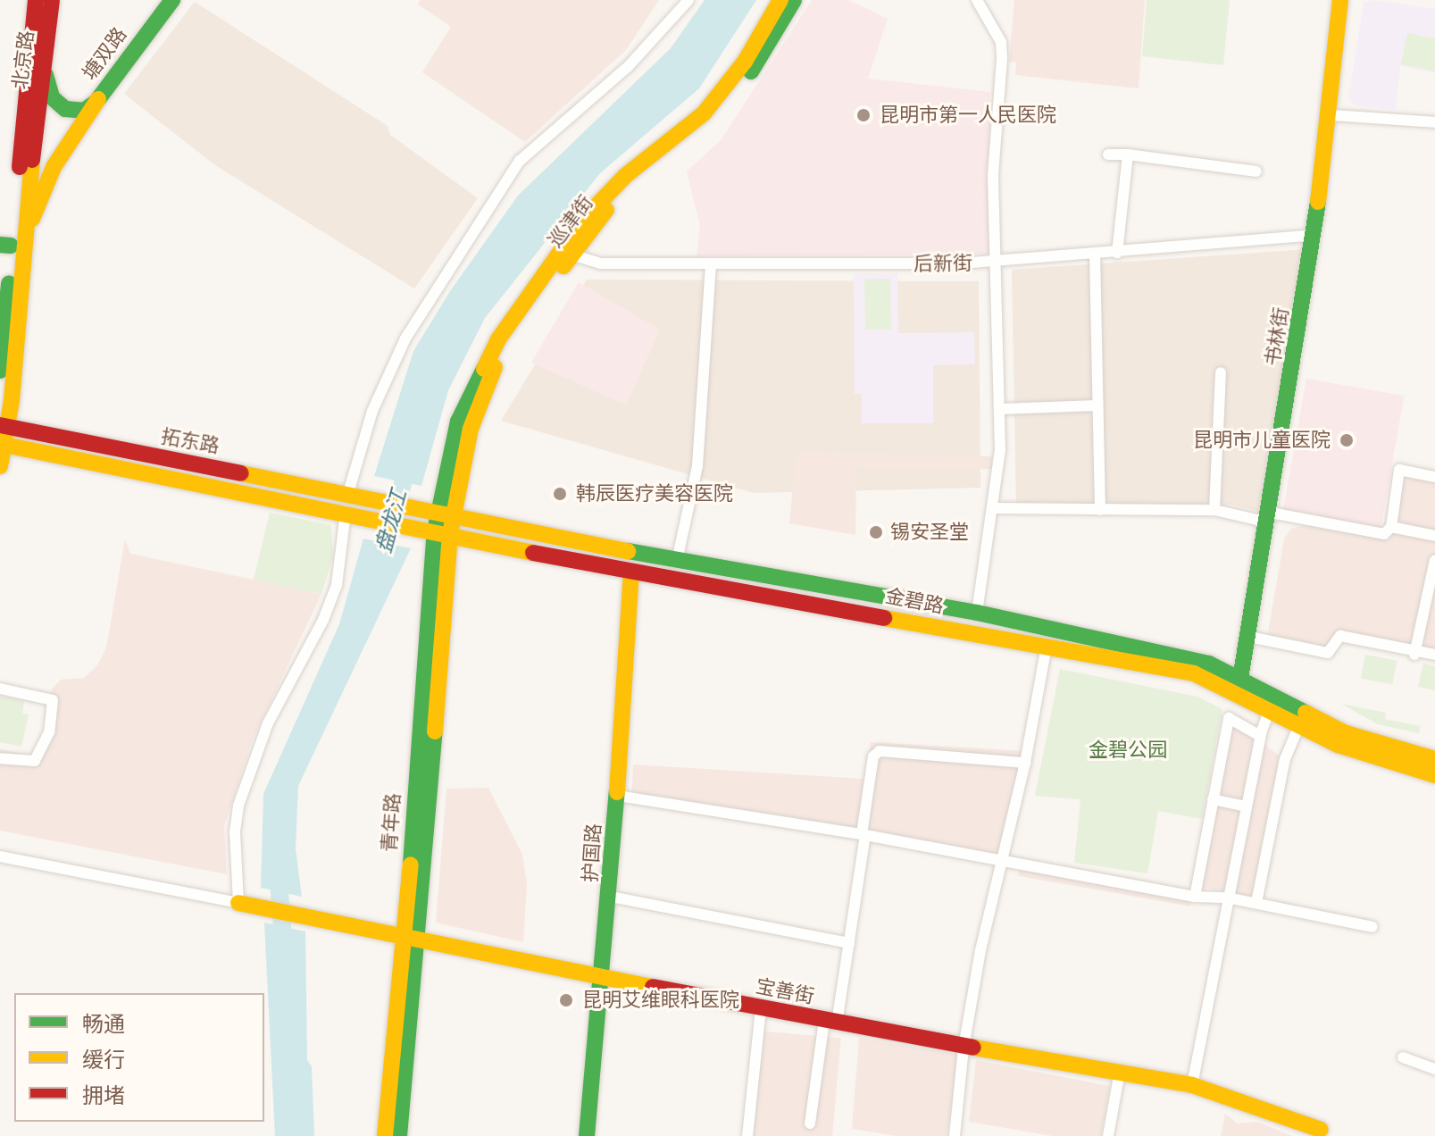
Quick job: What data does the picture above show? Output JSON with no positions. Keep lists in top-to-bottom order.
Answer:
{
  "streets": {
    "main road": [
      "塘双路",
      "北京路",
      "巡津街",
      "书林街",
      "拓东路",
      "金碧路",
      "青年路",
      "护国路",
      "宝善街"
    ],
    "street": ["后新街"]
  },
  "crossings": [
    ["塘双路", "北京路"],
    ["北京路", "拓东路"],
    ["巡津街", "后新街"],
    ["巡津街", "金碧路"],
    ["巡津街", "青年路"],
    ["后新街", "书林街"],
    ["书林街", "金碧路"],
    ["拓东路", "金碧路"],
    ["金碧路", "青年路"],
    ["金碧路", "护国路"],
    ["青年路", "宝善街"],
    ["护国路", "宝善街"]
  ],
  "water": ["盘龙江"],
  "parks": ["金碧公园"],
  "places": [
    "昆明市第一人民医院",
    "昆明市儿童医院",
    "韩辰医疗美容医院",
    "锡安圣堂",
    "昆明艾维眼科医院"
  ],
  "legend": ["畅通", "缓行", "拥堵"]
}
